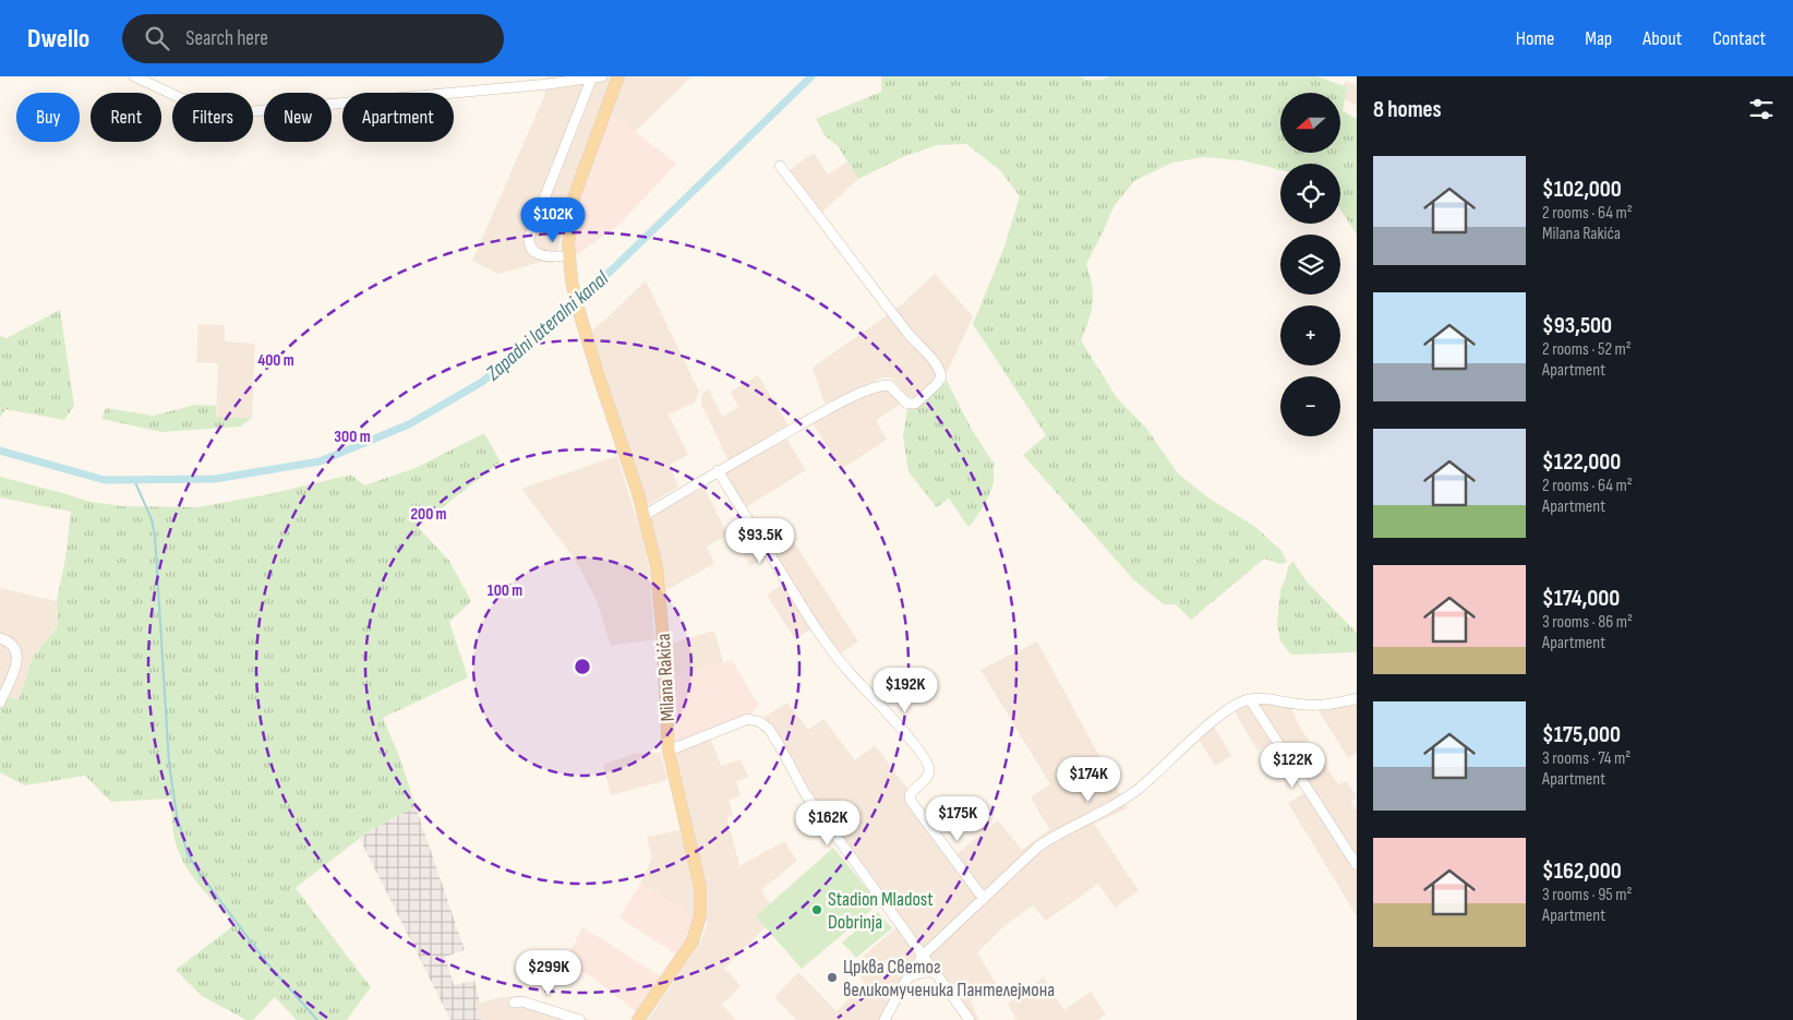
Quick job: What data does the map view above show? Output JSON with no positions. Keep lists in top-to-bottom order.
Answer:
{
  "streets": {
    "main road": ["Milana Rakića"]
  },
  "water": ["Zapadni lateralni kanal"],
  "places": ["Stadion Mladost Dobrinja", "Црква Светог великомученика Пантелејмона"],
  "north": "left",
  "page": {
    "header": "Dwello",
    "search": "Search here",
    "nav": [
      "Home",
      "Map",
      "About",
      "Contact"
    ],
    "heading": "8 homes",
    "map_buttons": ["+", "−"],
    "chip": [
      "Buy",
      "Rent",
      "Filters",
      "New",
      "Apartment"
    ],
    "list": [
      {
        "name": "$102,000",
        "note": "2 rooms · 64 m² · Milana Rakića"
      },
      {
        "name": "$93,500",
        "note": "2 rooms · 52 m² · Apartment"
      },
      {
        "name": "$122,000",
        "note": "2 rooms · 64 m² · Apartment"
      },
      {
        "name": "$174,000",
        "note": "3 rooms · 86 m² · Apartment"
      },
      {
        "name": "$175,000",
        "note": "3 rooms · 74 m² · Apartment"
      },
      {
        "name": "$162,000",
        "note": "3 rooms · 95 m² · Apartment"
      }
    ],
    "price": [
      "$102K",
      "$93.5K",
      "$192K",
      "$122K",
      "$174K",
      "$175K",
      "$162K",
      "$299K"
    ]
  },
  "rings": [
    "400 m",
    "300 m",
    "200 m",
    "100 m"
  ]
}
